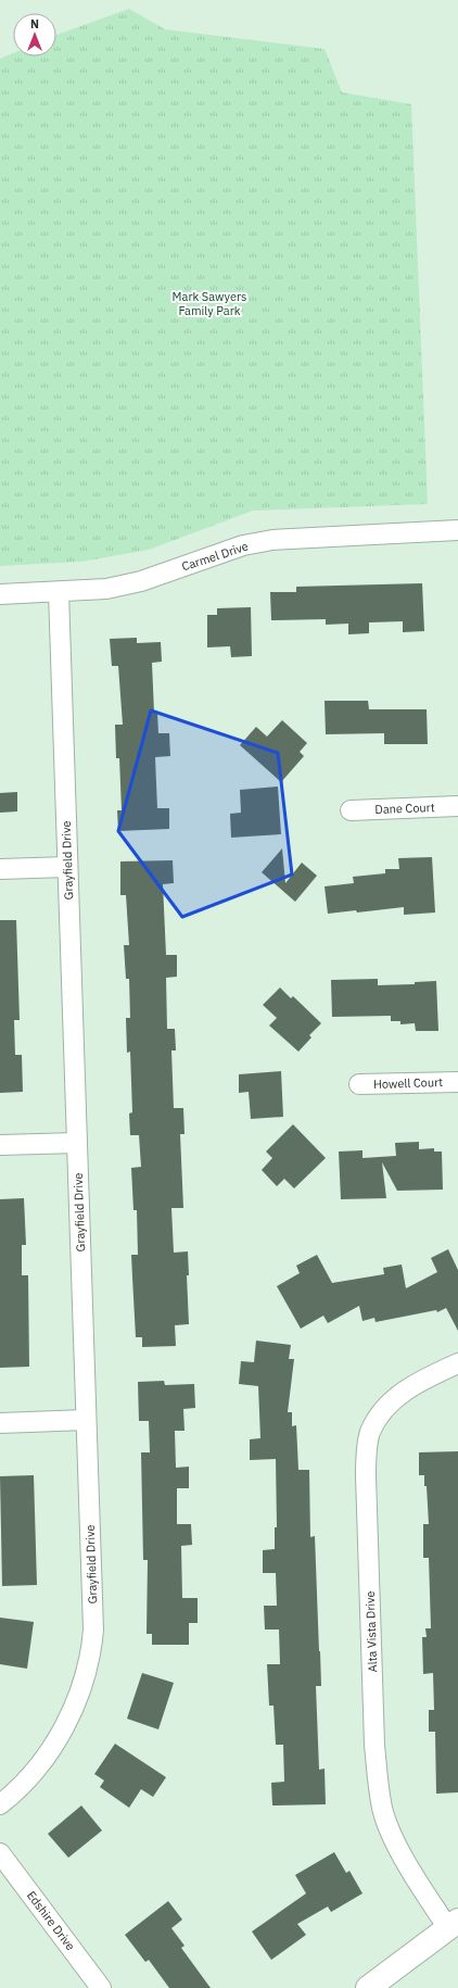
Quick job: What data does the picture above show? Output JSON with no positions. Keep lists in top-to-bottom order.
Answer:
{
  "streets": {
    "street": [
      "Carmel Drive",
      "Dane Court",
      "Grayfield Drive",
      "Howell Court",
      "Alta Vista Drive",
      "Edshire Drive"
    ]
  },
  "crossings": [
    ["Carmel Drive", "Grayfield Drive"]
  ],
  "parks": ["Mark Sawyers Family Park"],
  "north": "top"
}
